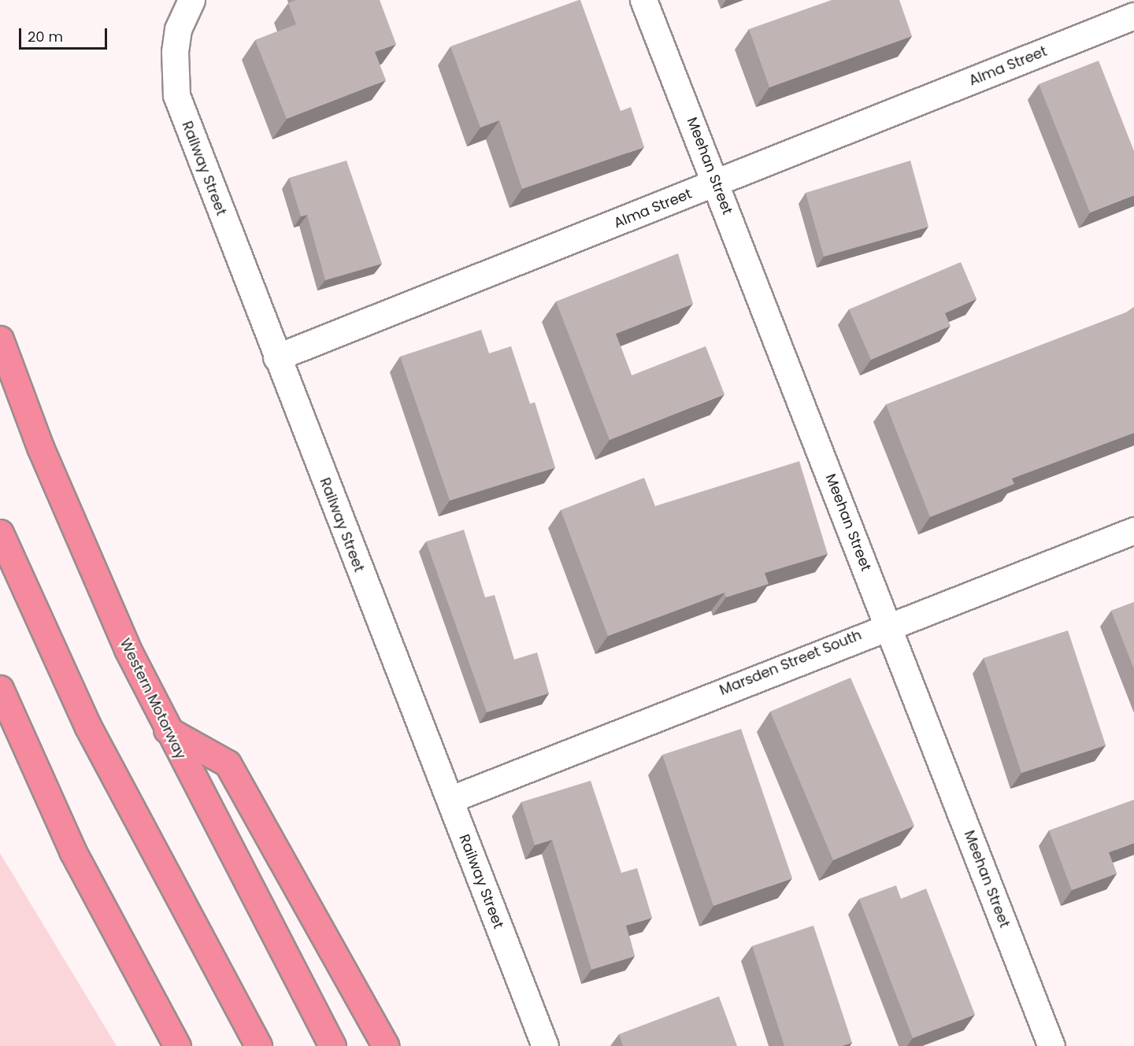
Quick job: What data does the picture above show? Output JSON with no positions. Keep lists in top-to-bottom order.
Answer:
{
  "streets": {
    "highway": ["Western Motorway"],
    "street": [
      "Alma Street",
      "Meehan Street",
      "Railway Street",
      "Marsden Street South"
    ]
  },
  "crossings": [
    ["Alma Street", "Meehan Street"],
    ["Alma Street", "Railway Street"],
    ["Meehan Street", "Marsden Street South"],
    ["Railway Street", "Marsden Street South"]
  ],
  "scale_bar": "20 m"
}
